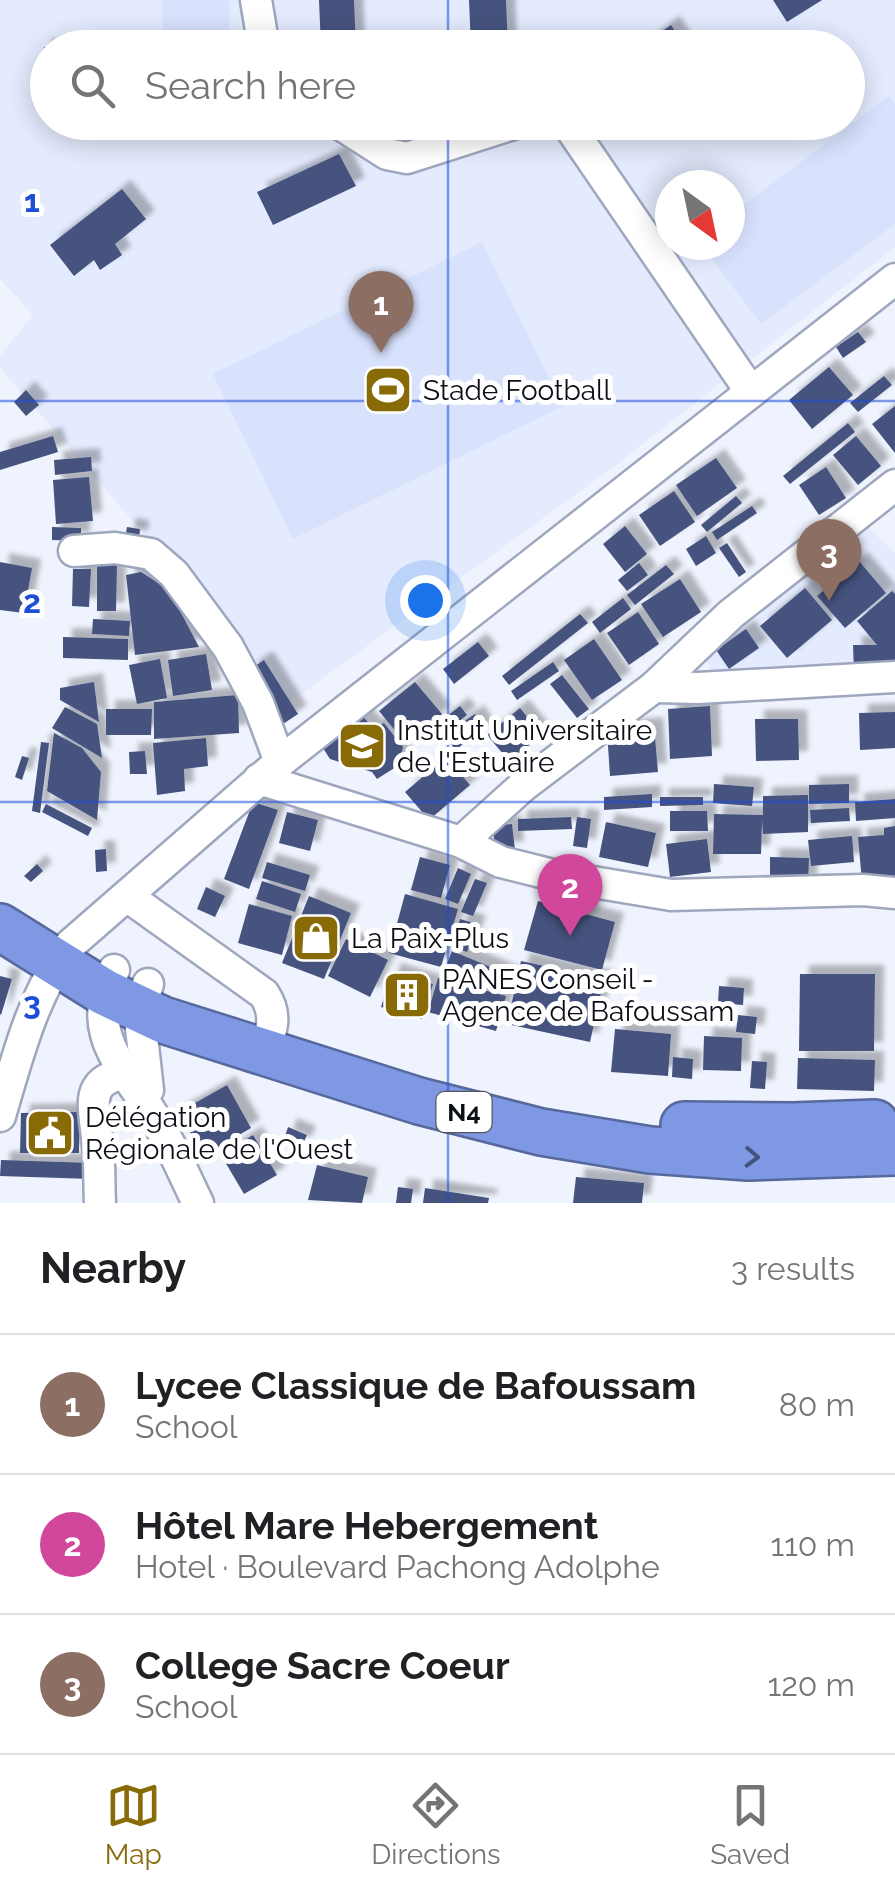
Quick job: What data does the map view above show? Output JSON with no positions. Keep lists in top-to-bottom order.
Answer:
{
  "streets": {
    "highway": ["N4"]
  },
  "places": {
    "sports": ["Stade Football"],
    "school or university": ["Institut Universitaire de l'Estuaire"],
    "shop": ["La Paix-Plus"],
    "building": ["PANES Conseil - Agence de Bafoussam"],
    "public building": ["Délégation Régionale de l'Ouest"]
  },
  "north": "bottom right",
  "page": {
    "search": "Search here",
    "pins": ["1", "3", "2"],
    "heading": ["Nearby", "3 results"],
    "list": [
      {
        "mark": "1",
        "name": "Lycee Classique de Bafoussam",
        "note": "School",
        "value": "80 m"
      },
      {
        "mark": "2",
        "name": "Hôtel Mare Hebergement",
        "note": "Hotel · Boulevard Pachong Adolphe",
        "value": "110 m"
      },
      {
        "mark": "3",
        "name": "College Sacre Coeur",
        "note": "School",
        "value": "120 m"
      }
    ],
    "nav": ["Map", "Directions", "Saved"]
  },
  "grid": {
    "rows": ["1", "2", "3"]
  }
}
